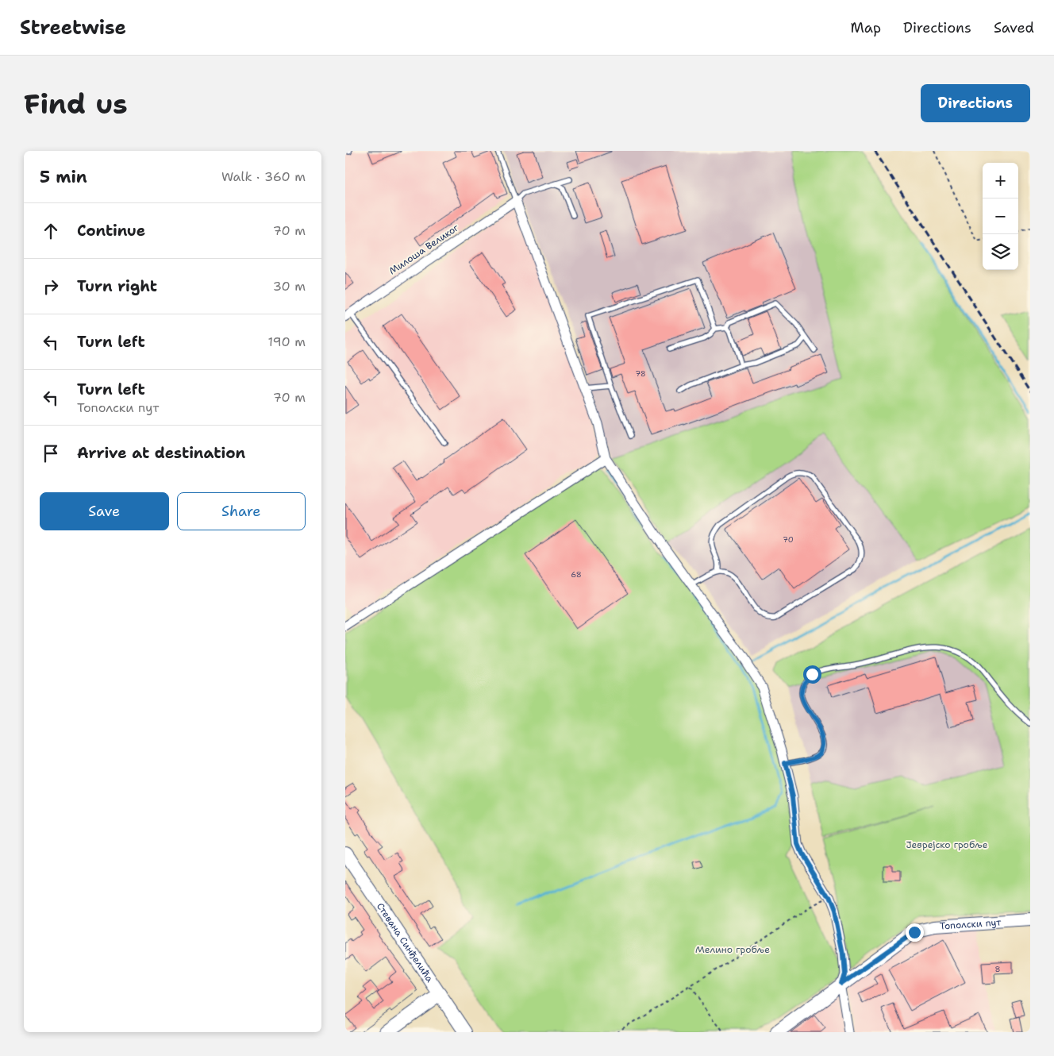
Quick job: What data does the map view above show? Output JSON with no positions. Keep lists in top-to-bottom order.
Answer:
{
  "streets": {
    "street": ["Милоша Великог", "Тополски пут", "Стевана Синђелића"]
  },
  "parks": ["Јеврејско гробље", "Мелино гробље"],
  "house_numbers": [
    "78",
    "70",
    "68",
    "8"
  ],
  "page": {
    "header": "Streetwise",
    "nav": ["Map", "Directions", "Saved"],
    "buttons": [
      "Directions",
      ["Save", "Share"]
    ],
    "title": "Find us",
    "heading": ["5 min", "Walk · 360 m"],
    "map_buttons": ["+", "−"],
    "list": [
      ["Continue", "70 m"],
      ["Turn right", "30 m"],
      ["Turn left", "190 m"],
      ["Turn left", "Тополски пут", "70 m"],
      "Arrive at destination"
    ]
  }
}
